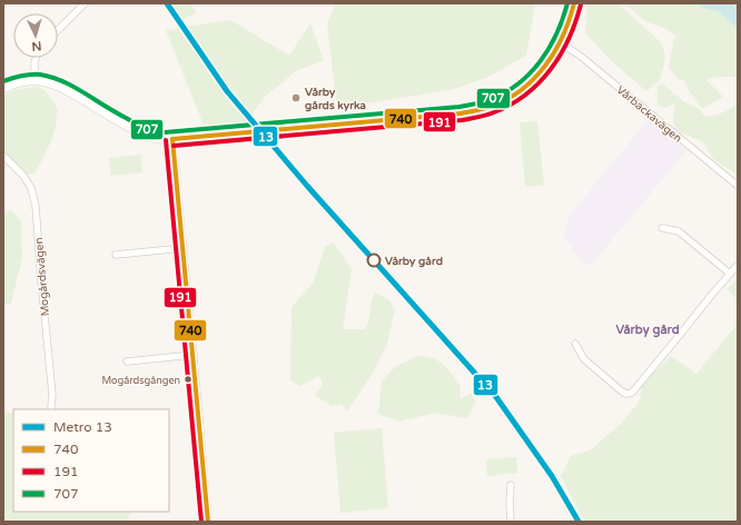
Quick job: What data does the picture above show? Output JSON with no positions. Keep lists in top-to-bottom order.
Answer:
{
  "streets": {
    "street": ["Vårbackavägen", "Mogårdsvägen"]
  },
  "districts": ["Vårby gård"],
  "places": ["Vårby gårds kyrka", "Vårby gård", "Mogårdsgången"],
  "lines": [
    "metro line 13",
    "transit line 740",
    "transit line 707",
    "transit line 191"
  ],
  "legend": [
    "Metro 13",
    "740",
    "191",
    "707"
  ],
  "north": "bottom"
}
